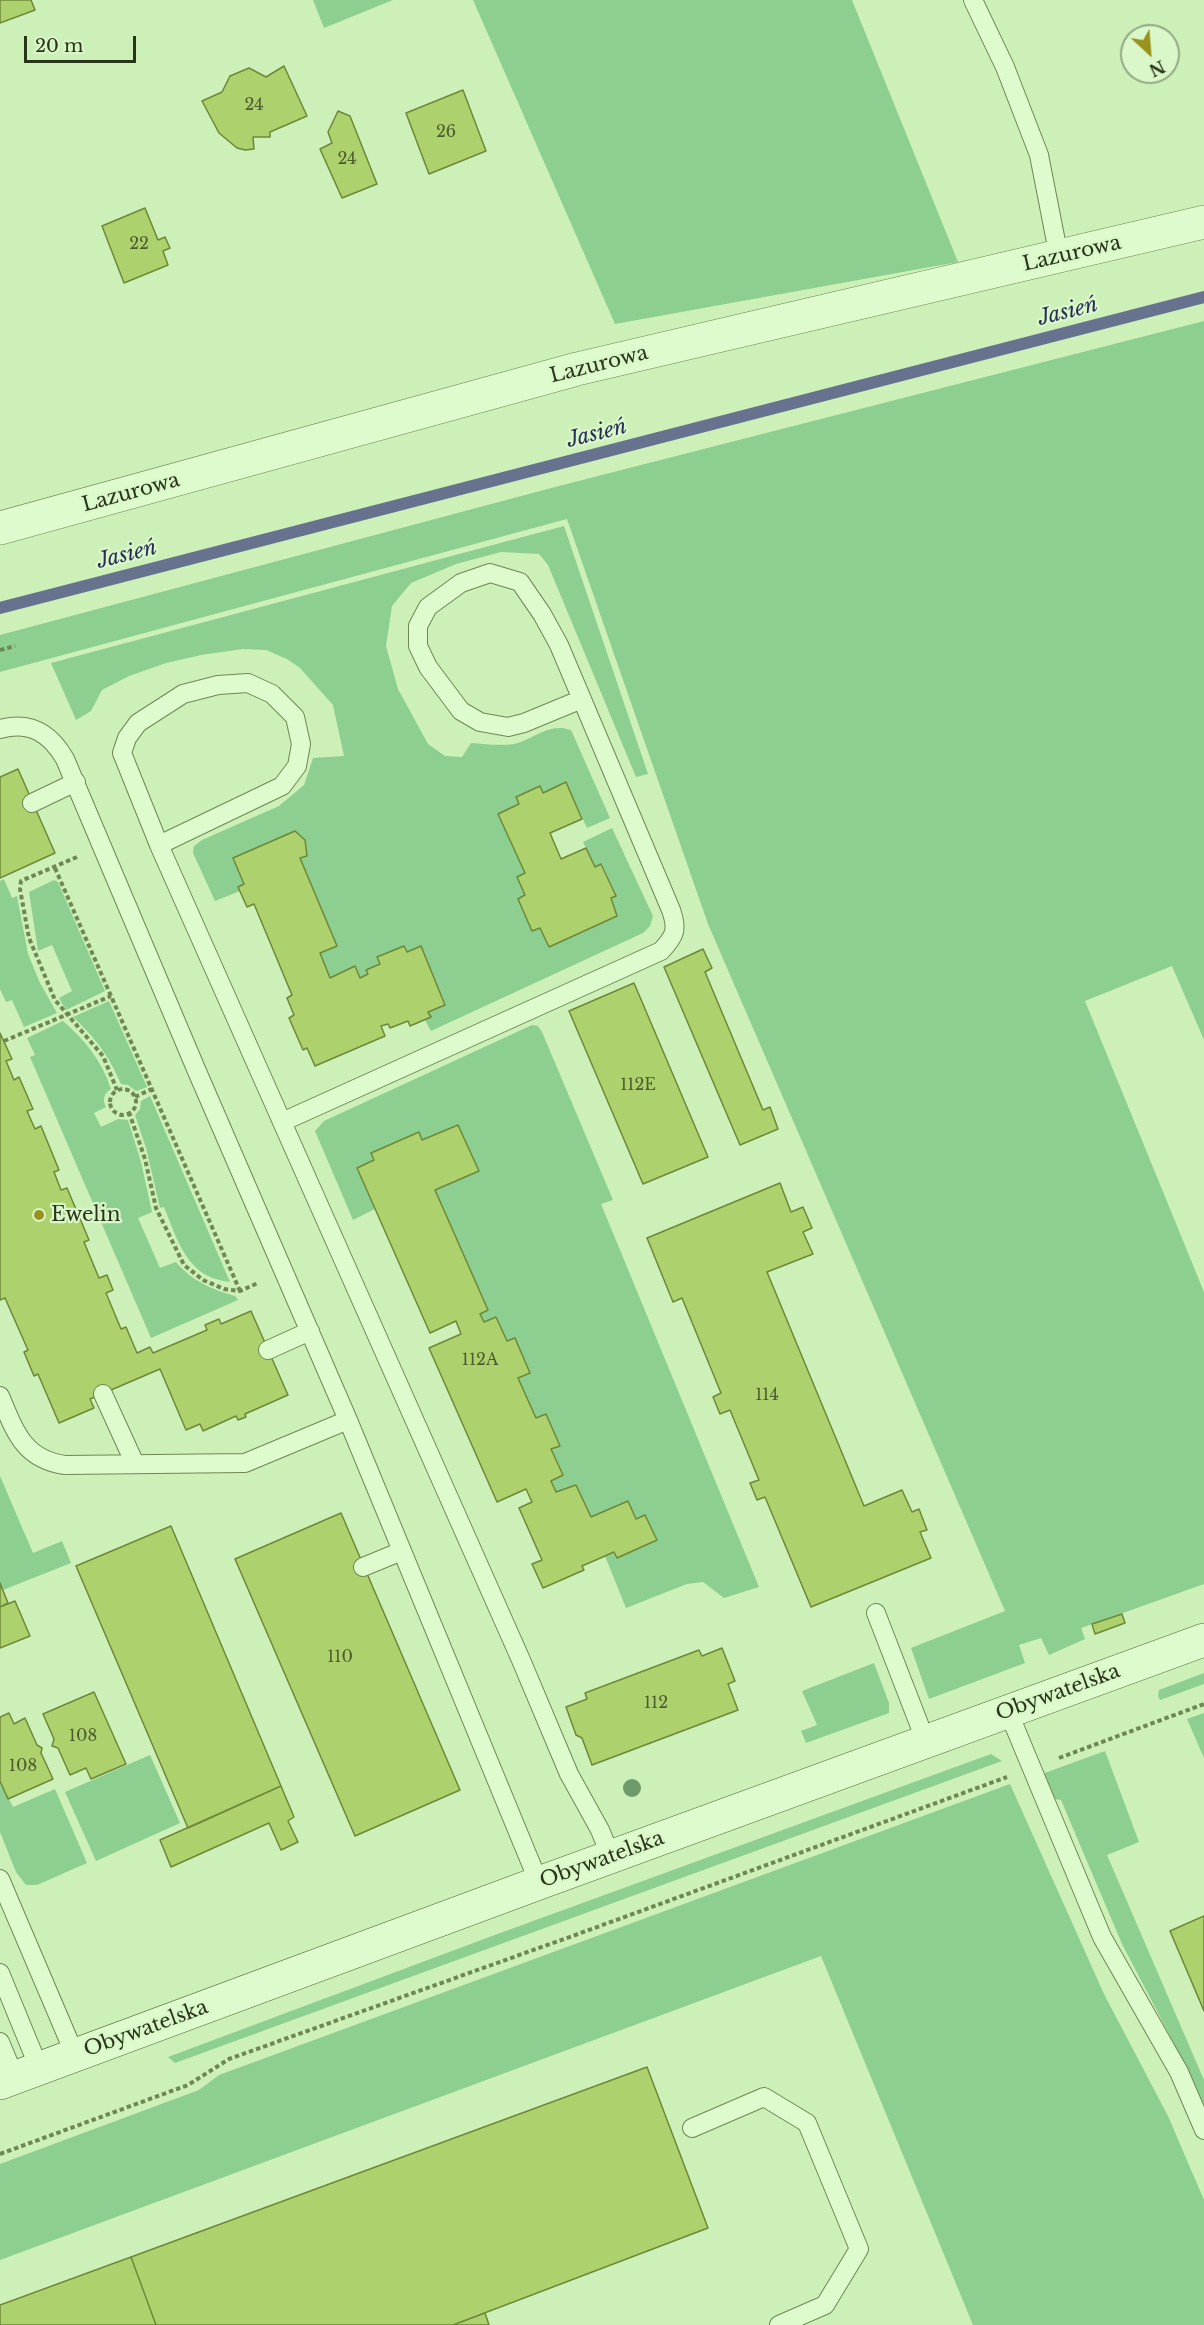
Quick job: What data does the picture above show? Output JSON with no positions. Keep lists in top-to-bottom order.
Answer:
{
  "streets": {
    "main road": ["Lazurowa", "Obywatelska"]
  },
  "water": ["Jasień"],
  "places": ["Ewelin"],
  "house_numbers": [
    "24",
    "26",
    "24",
    "22",
    "112E",
    "112A",
    "114",
    "110",
    "112",
    "108",
    "108"
  ],
  "scale_bar": "20 m",
  "north": "bottom right"
}
